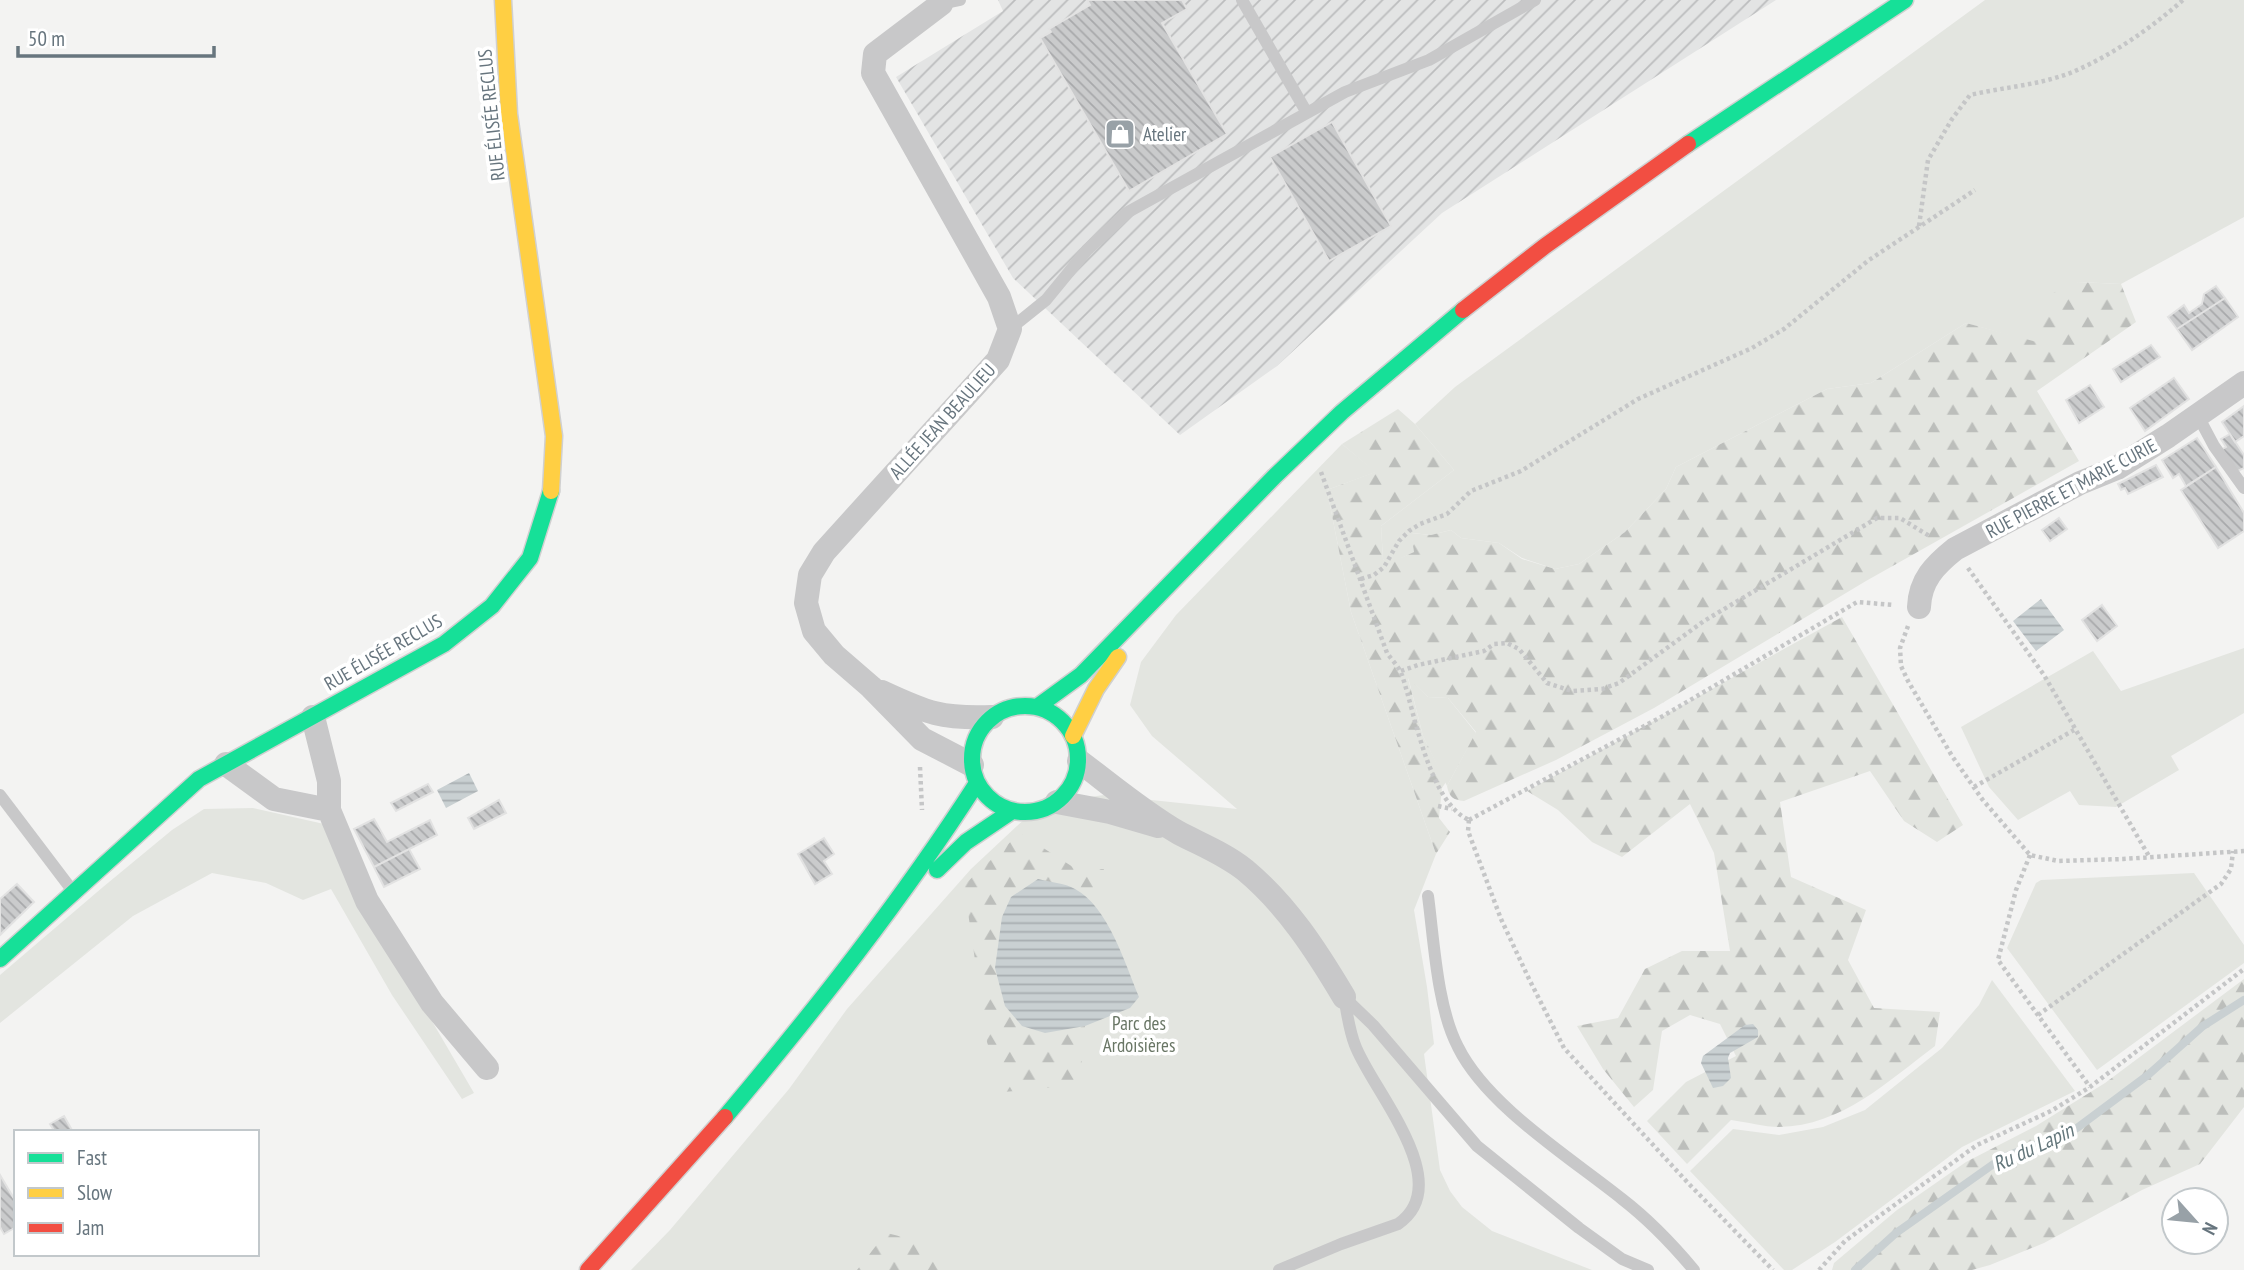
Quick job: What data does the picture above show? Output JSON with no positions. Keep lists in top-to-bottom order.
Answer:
{
  "streets": {
    "main road": ["RUE ÉLISÉE RECLUS"],
    "street": ["ALLÉE JEAN BEAULIEU", "RUE PIERRE ET MARIE CURIE"]
  },
  "water": ["Ru du Lapin"],
  "parks": ["Parc des Ardoisières"],
  "places": {
    "shop": ["Atelier"]
  },
  "legend": ["Fast", "Slow", "Jam"],
  "scale_bar": "50 m",
  "north": "bottom right"
}
